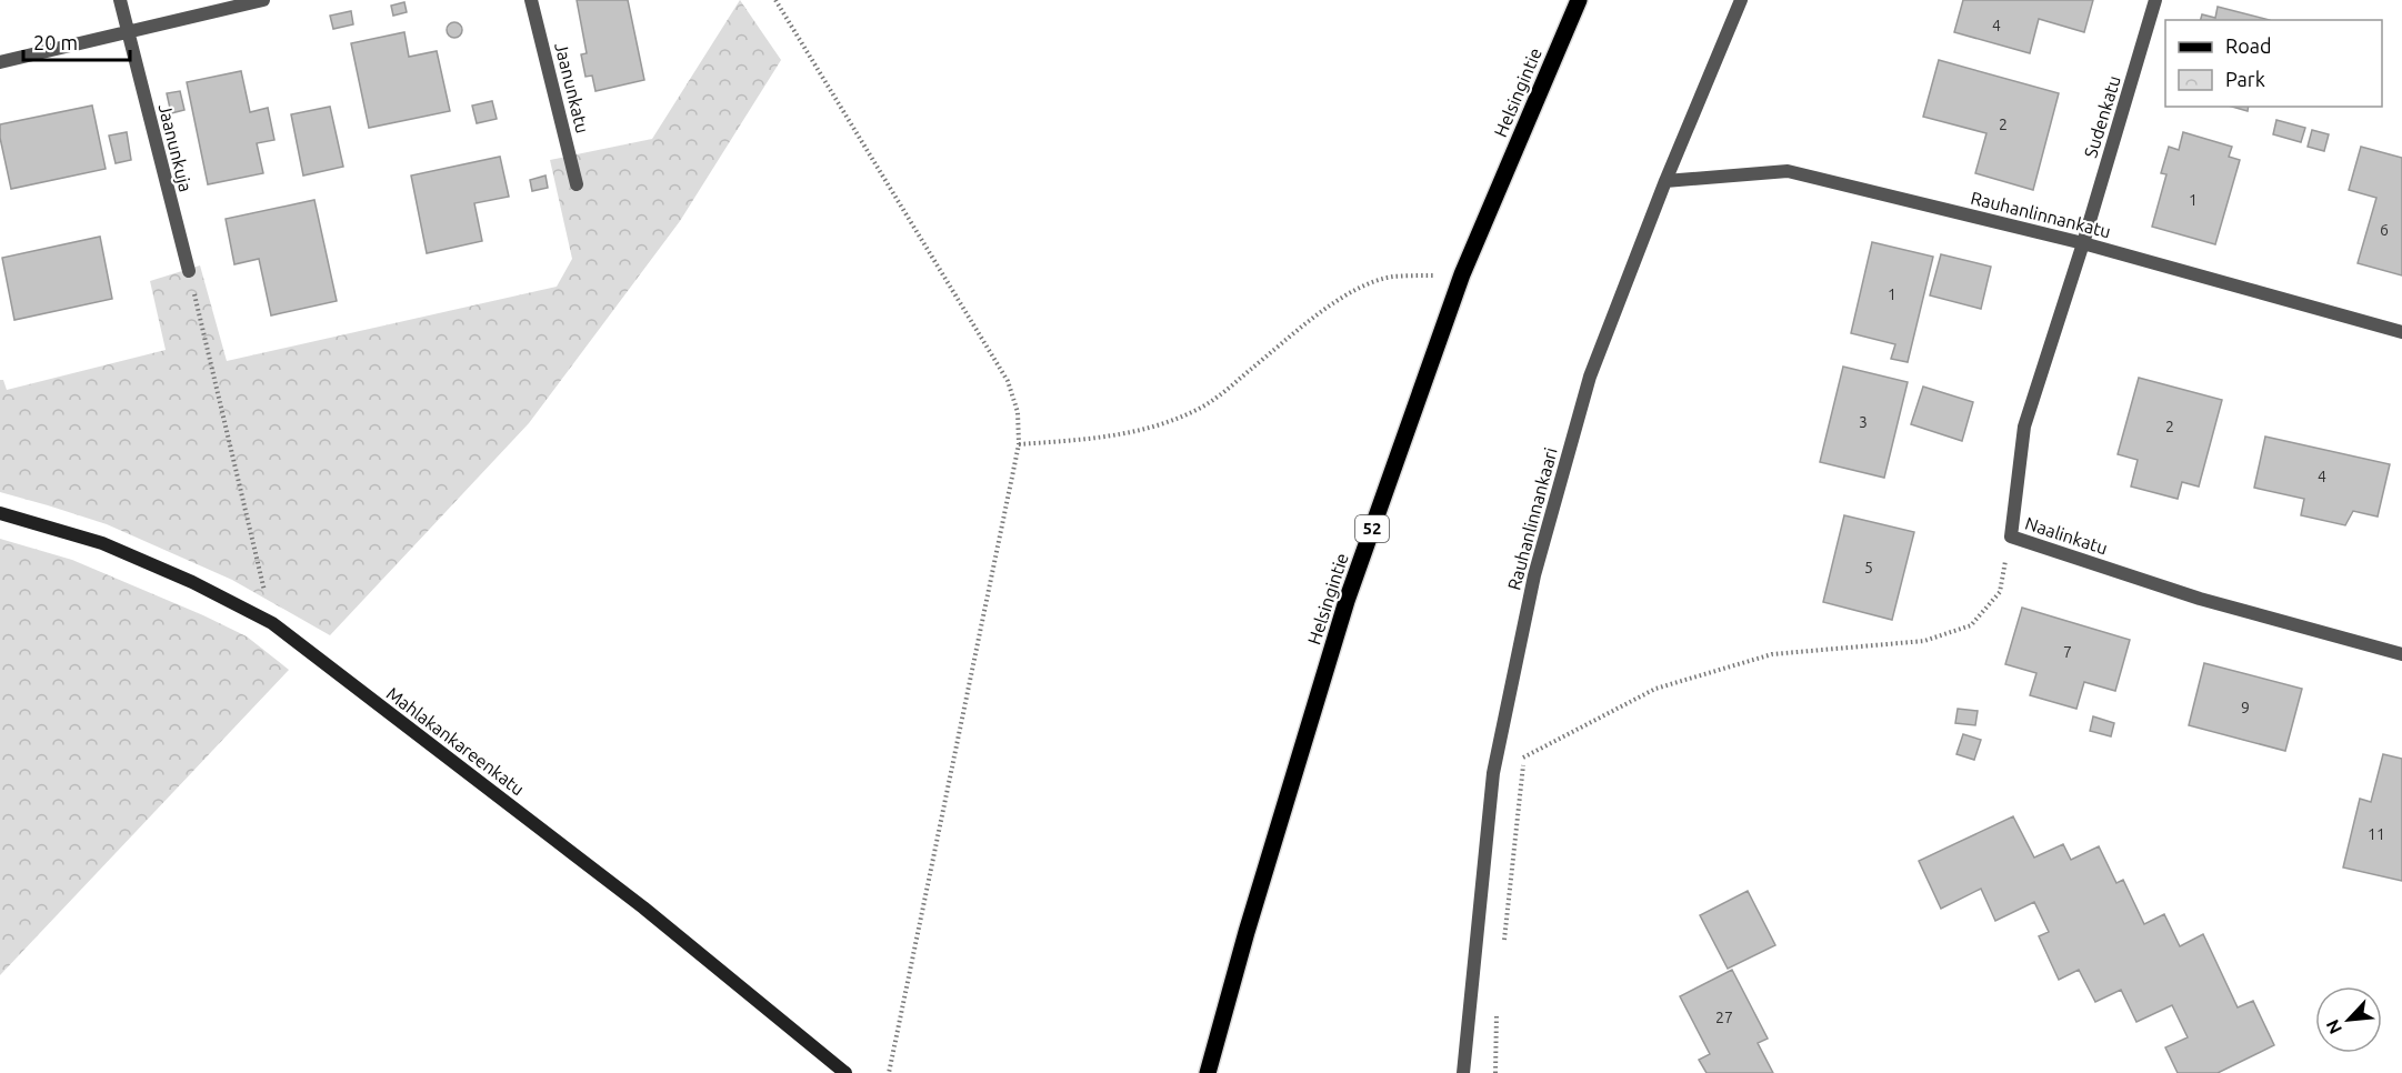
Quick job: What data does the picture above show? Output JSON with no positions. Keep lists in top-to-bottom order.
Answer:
{
  "streets": {
    "main road": ["Helsingintie", "52"],
    "street": [
      "Jaanunkatu",
      "Sudenkatu",
      "Jaanunkuja",
      "Rauhanlinnankatu",
      "Rauhanlinnankaari",
      "Naalinkatu",
      "Mahlakankareenkatu"
    ]
  },
  "crossings": [
    ["Sudenkatu", "Rauhanlinnankatu"],
    ["Sudenkatu", "Naalinkatu"],
    ["Rauhanlinnankatu", "Rauhanlinnankaari"],
    ["Rauhanlinnankatu", "Naalinkatu"]
  ],
  "house_numbers": [
    "4",
    "2",
    "1",
    "6",
    "1",
    "3",
    "2",
    "4",
    "5",
    "7",
    "9",
    "11",
    "27"
  ],
  "legend": ["Road", "Park"],
  "scale_bar": "20 m",
  "north": "bottom left"
}
